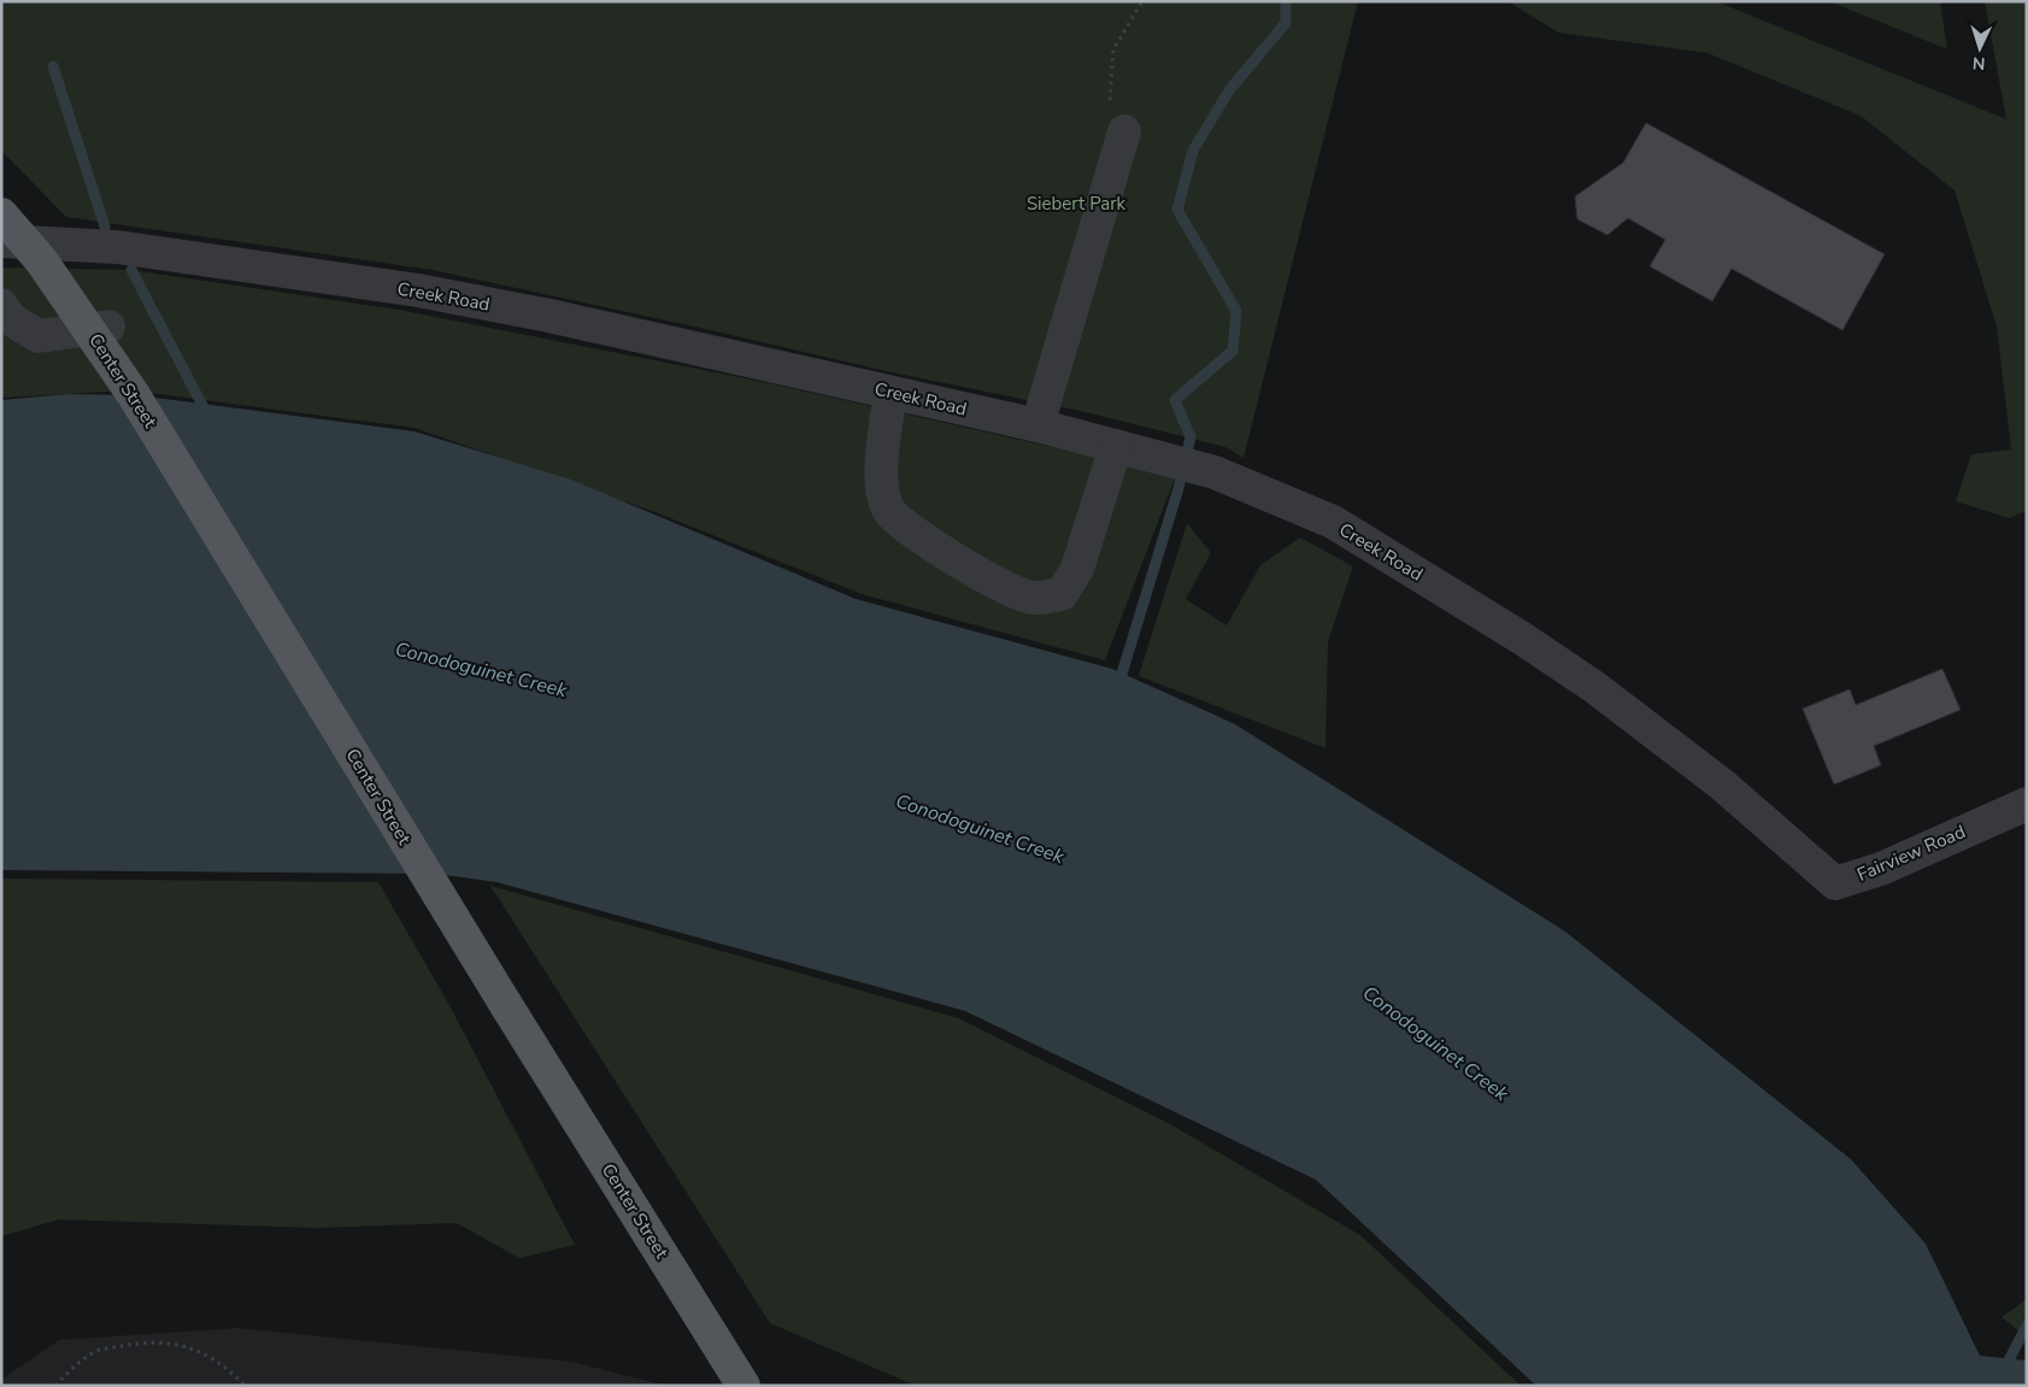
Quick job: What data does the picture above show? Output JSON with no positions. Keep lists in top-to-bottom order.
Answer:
{
  "streets": {
    "main road": ["Center Street"],
    "street": ["Creek Road", "Fairview Road"]
  },
  "crossings": [
    ["Creek Road", "Fairview Road"]
  ],
  "water": ["Conodoguinet Creek"],
  "parks": ["Siebert Park"],
  "north": "bottom"
}
